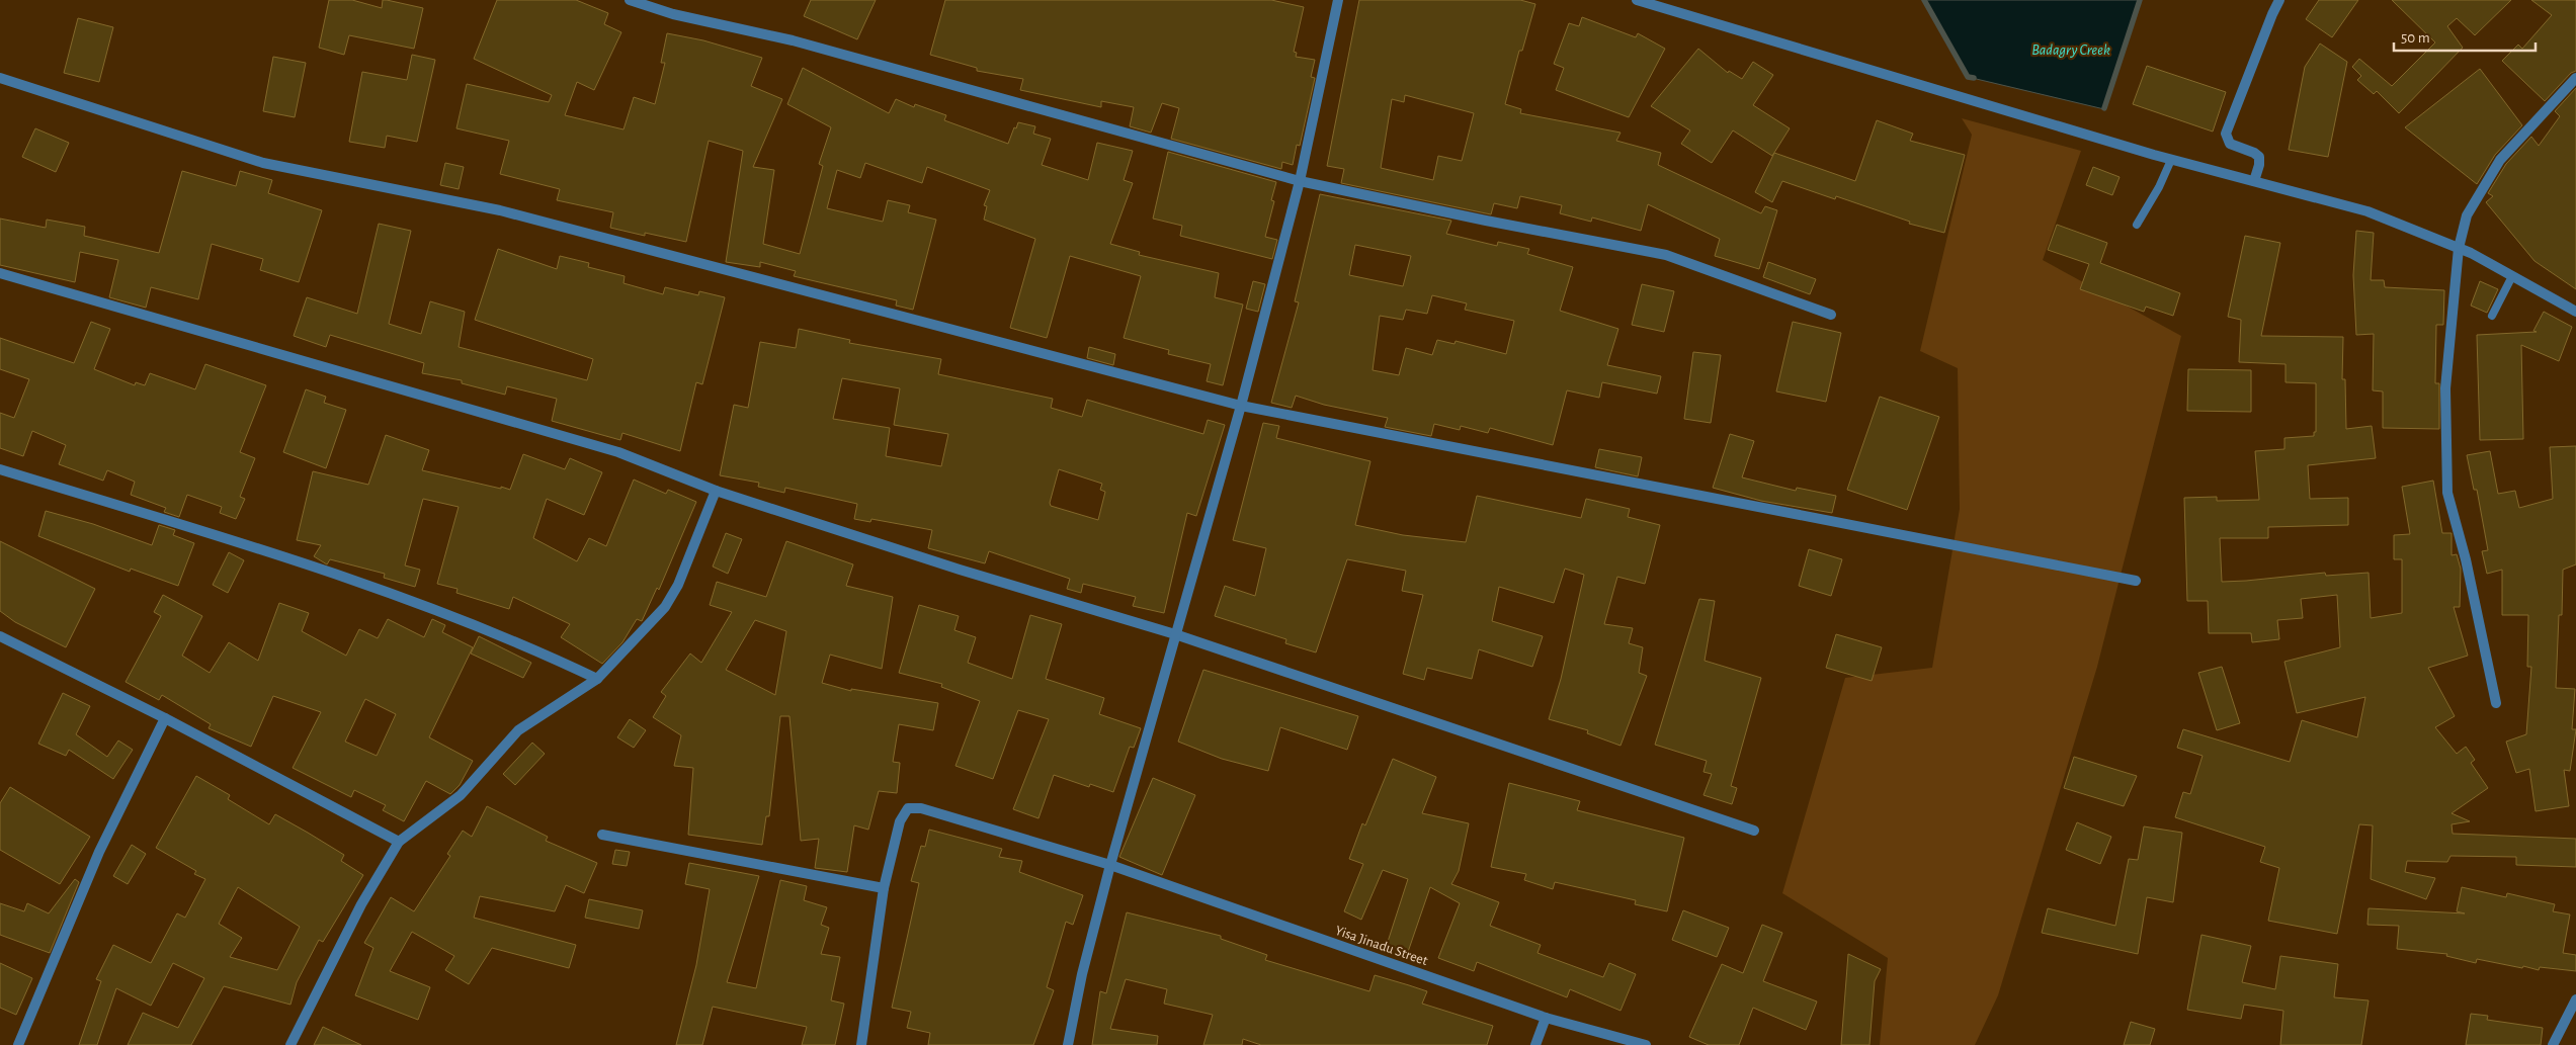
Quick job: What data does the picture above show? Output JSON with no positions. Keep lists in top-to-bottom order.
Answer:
{
  "streets": {
    "street": ["Yisa Jinadu Street"]
  },
  "water": ["Badagry Creek"],
  "scale_bar": "50 m"
}
